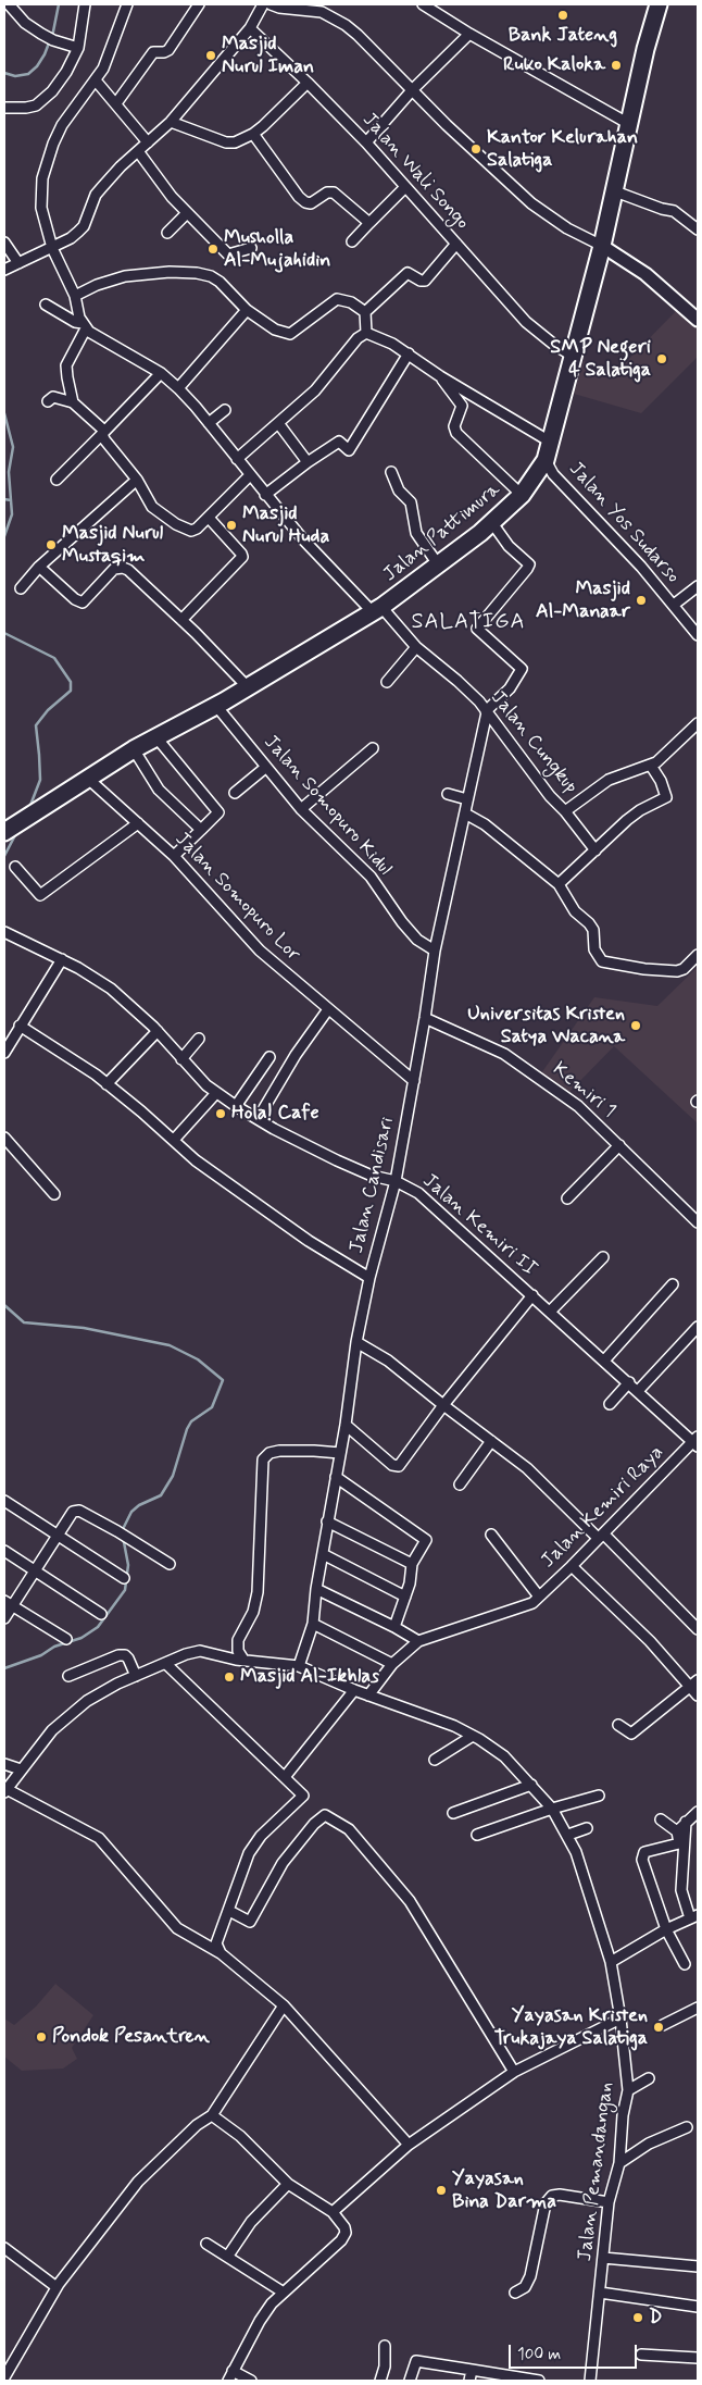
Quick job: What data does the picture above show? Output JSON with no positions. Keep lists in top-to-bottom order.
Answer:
{
  "streets": {
    "main road": ["Jalan Pattimura"],
    "street": [
      "Jalan Wali Songo",
      "Jalan Yos Sudarso",
      "Jalan Cungkup",
      "Jalan Somopuro Kidul",
      "Jalan Somopuro Lor",
      "Kemiri 1",
      "Jalan Candisari",
      "Jalan Kemiri II",
      "Jalan Kemiri Raya",
      "Jalan Pemandangan"
    ]
  },
  "crossings": [
    ["Jalan Wali Songo", "Jalan Pattimura"],
    ["Jalan Yos Sudarso", "Jalan Pattimura"],
    ["Jalan Pattimura", "Jalan Cungkup"],
    ["Jalan Pattimura", "Jalan Somopuro Kidul"],
    ["Jalan Pattimura", "Jalan Somopuro Lor"],
    ["Jalan Cungkup", "Jalan Candisari"],
    ["Jalan Somopuro Kidul", "Jalan Candisari"],
    ["Jalan Somopuro Lor", "Jalan Candisari"],
    ["Kemiri 1", "Jalan Candisari"],
    ["Jalan Candisari", "Jalan Kemiri II"],
    ["Jalan Candisari", "Jalan Pemandangan"],
    ["Jalan Kemiri II", "Jalan Kemiri Raya"]
  ],
  "districts": ["SALATIGA"],
  "places": [
    "Bank Jateng",
    "Masjid Nurul Iman",
    "Ruko Kaloka",
    "Kantor Kelurahan Salatiga",
    "Musholla Al-Mujahidin",
    "SMP Negeri 4 Salatiga",
    "Masjid Nurul Huda",
    "Masjid Nurul Mustaqim",
    "Masjid Al-Manaar",
    "Universitas Kristen Satya Wacana",
    "Hola! Cafe",
    "Masjid Al-Ikhlas",
    "Yayasan Kristen Trukajaya Salatiga",
    "Pondok Pesantren",
    "Yayasan Bina Darma",
    "D"
  ],
  "scale_bar": "100 m"
}
